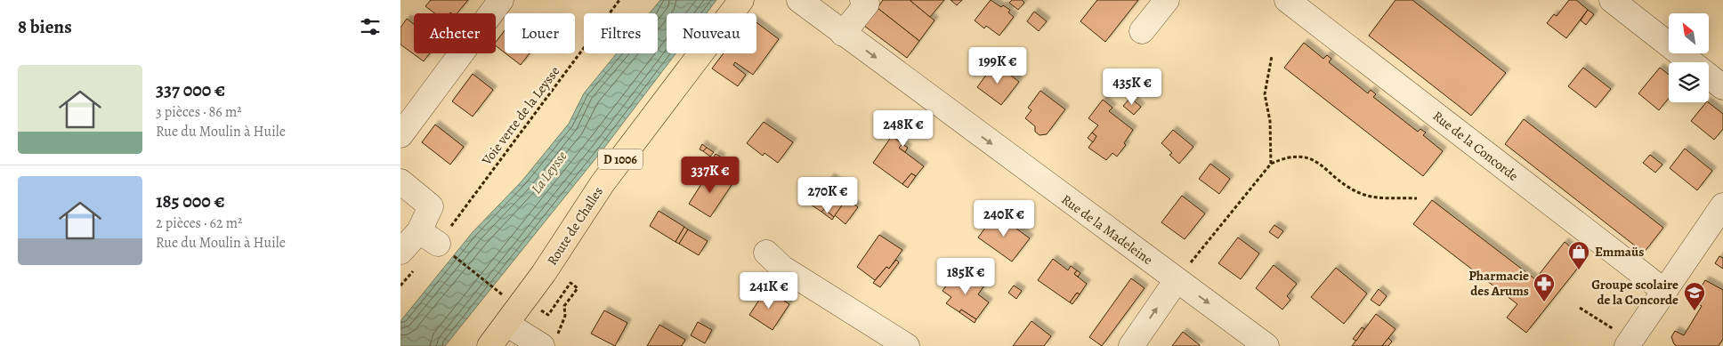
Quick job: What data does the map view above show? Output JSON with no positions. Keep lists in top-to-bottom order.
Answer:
{
  "streets": {
    "main road": ["D 1006", "Route de Challes"],
    "street": ["Rue de la Concorde", "Rue de la Madeleine"],
    "path": ["Voie verte de la Leysse"]
  },
  "one_way": ["Rue de la Madeleine"],
  "water": ["La Leysse"],
  "places": {
    "shop": ["Emmaüs"],
    "pharmacy": ["Pharmacie des Arums"],
    "school or university": ["Groupe scolaire de la Concorde"]
  },
  "north": "top left",
  "page": {
    "heading": "8 biens",
    "chip": [
      "Acheter",
      "Louer",
      "Filtres",
      "Nouveau"
    ],
    "price": [
      "199K €",
      "435K €",
      "248K €",
      "337K €",
      "270K €",
      "240K €",
      "185K €",
      "241K €"
    ],
    "list": [
      {
        "name": "337 000 €",
        "note": "3 pièces · 86 m² · Rue du Moulin à Huile"
      },
      {
        "name": "185 000 €",
        "note": "2 pièces · 62 m² · Rue du Moulin à Huile"
      }
    ]
  }
}
